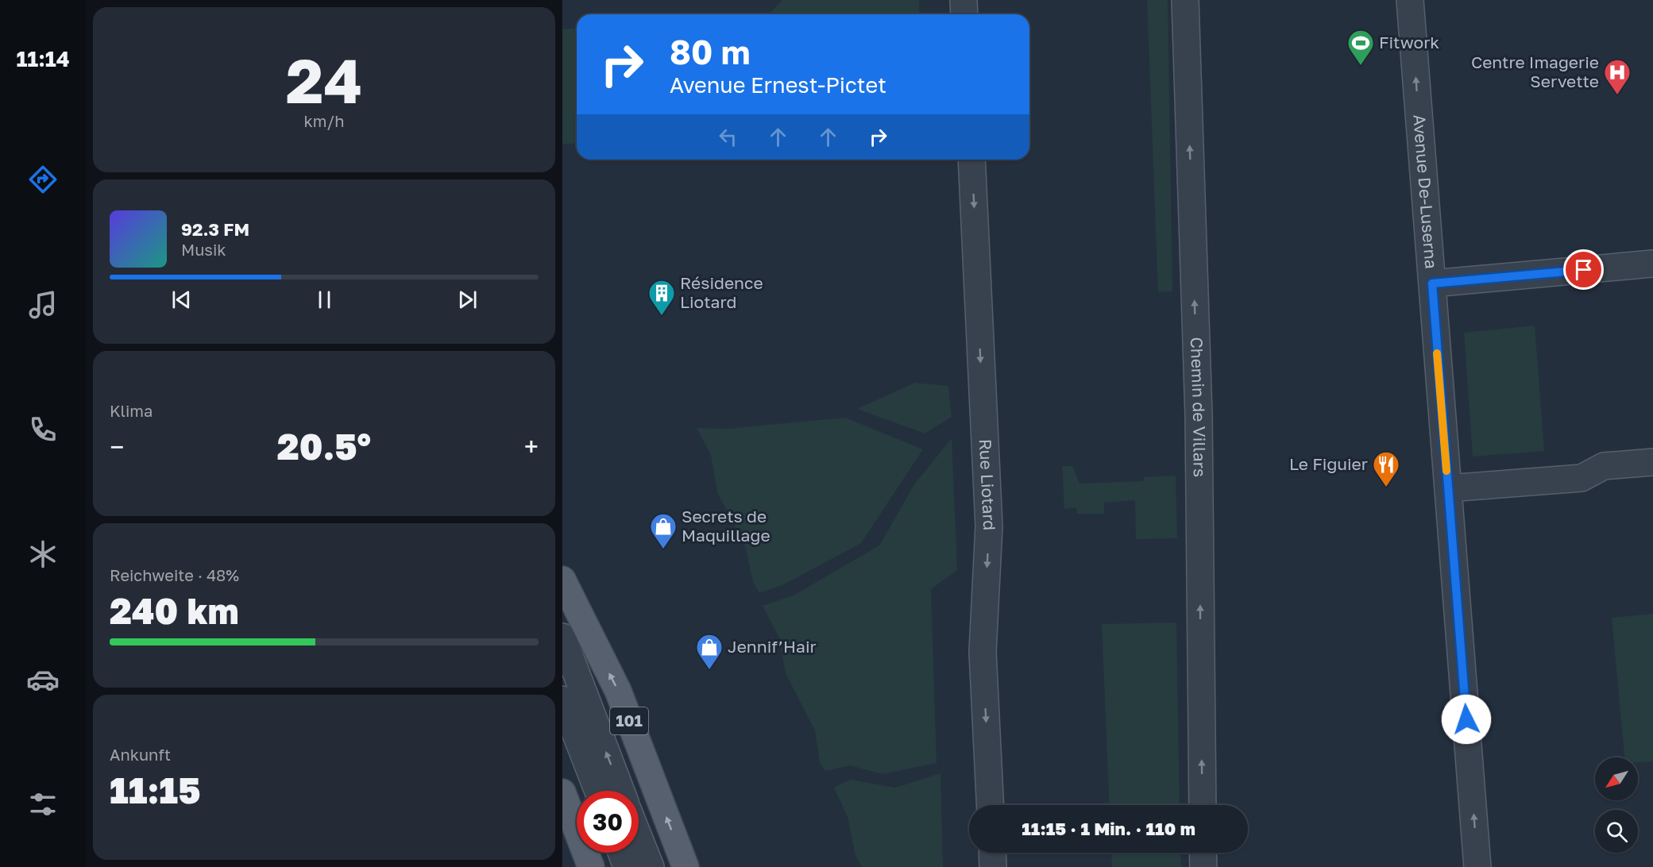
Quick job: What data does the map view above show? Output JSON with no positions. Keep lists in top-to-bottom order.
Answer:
{
  "streets": {
    "main road": ["101"],
    "street": ["Avenue De-Luserna", "Chemin de Villars", "Rue Liotard"]
  },
  "one_way": ["Avenue De-Luserna", "Chemin de Villars", "Rue Liotard"],
  "places": {
    "sports": ["Fitwork"],
    "hospital": ["Centre Imagerie Servette"],
    "building": ["Résidence Liotard"],
    "restaurant": ["Le Figuier"],
    "shop": ["Secrets de Maquillage", "Jennif’Hair"]
  },
  "north": "bottom left",
  "page": {
    "tabs": "11:14",
    "tile": [
      ["24", "km/h"],
      "Klima",
      ["Reichweite · 48%", "240 km"],
      ["Ankunft", "11:15"]
    ],
    "turn": ["80 m", "Avenue Ernest-Pictet"],
    "song": ["92.3 FM", "Musik"],
    "heat": ["−", "20.5°", "+"],
    "limit": "30",
    "trip": "11:15 · 1 Min. · 110 m"
  }
}
